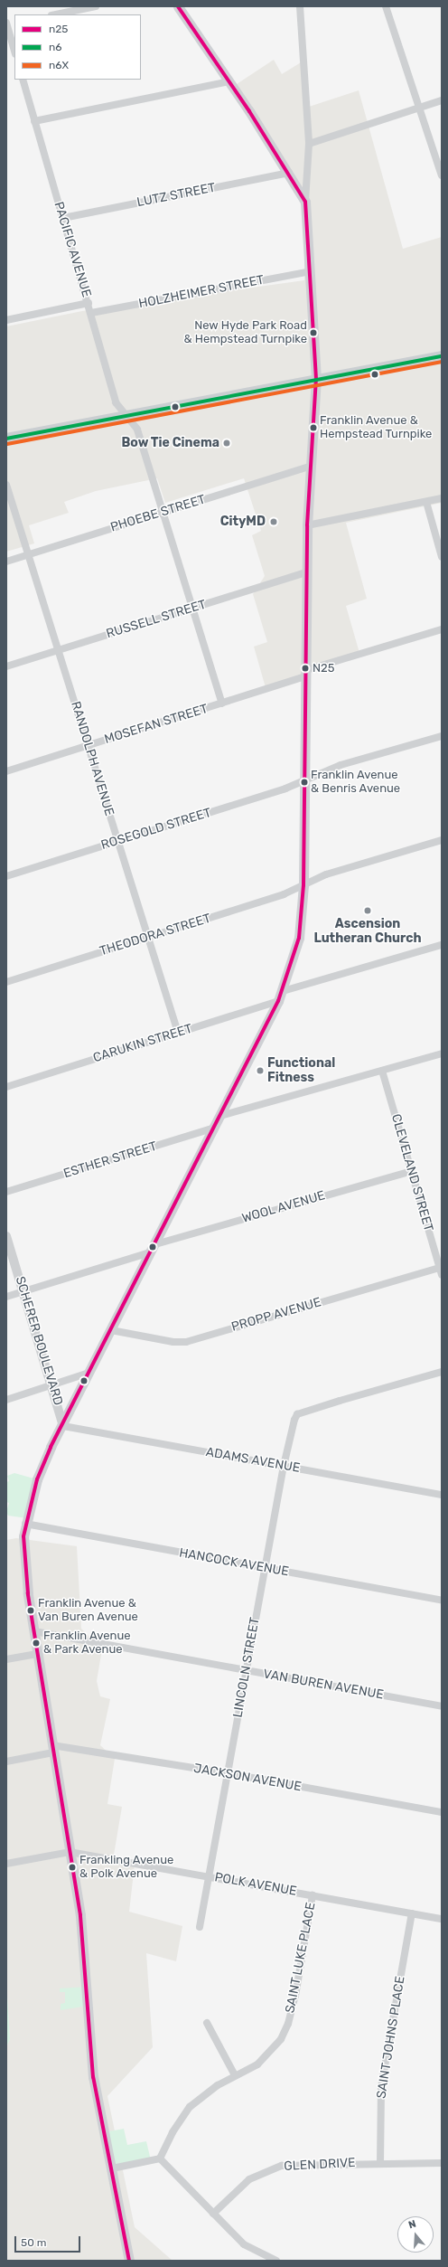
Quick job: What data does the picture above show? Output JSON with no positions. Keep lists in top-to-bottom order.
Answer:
{
  "streets": {
    "street": [
      "LUTZ STREET",
      "PACIFIC AVENUE",
      "HOLZHEIMER STREET",
      "PHOEBE STREET",
      "RUSSELL STREET",
      "MOSEFAN STREET",
      "RANDOLPH AVENUE",
      "ROSEGOLD STREET",
      "THEODORA STREET",
      "CARUKIN STREET",
      "ESTHER STREET",
      "CLEVELAND STREET",
      "WOOL AVENUE",
      "PROPP AVENUE",
      "SCHERER BOULEVARD",
      "ADAMS AVENUE",
      "HANCOCK AVENUE",
      "LINCOLN STREET",
      "VAN BUREN AVENUE",
      "JACKSON AVENUE",
      "POLK AVENUE",
      "SAINT LUKE PLACE",
      "SAINT JOHNS PLACE",
      "GLEN DRIVE"
    ]
  },
  "crossings": [
    ["LUTZ STREET", "PACIFIC AVENUE"],
    ["PACIFIC AVENUE", "HOLZHEIMER STREET"],
    ["PACIFIC AVENUE", "PHOEBE STREET"],
    ["PACIFIC AVENUE", "RUSSELL STREET"],
    ["PACIFIC AVENUE", "MOSEFAN STREET"],
    ["PHOEBE STREET", "RANDOLPH AVENUE"],
    ["RUSSELL STREET", "RANDOLPH AVENUE"],
    ["MOSEFAN STREET", "RANDOLPH AVENUE"],
    ["RANDOLPH AVENUE", "ROSEGOLD STREET"],
    ["RANDOLPH AVENUE", "THEODORA STREET"],
    ["RANDOLPH AVENUE", "CARUKIN STREET"],
    ["CLEVELAND STREET", "WOOL AVENUE"],
    ["CLEVELAND STREET", "PROPP AVENUE"],
    ["WOOL AVENUE", "SCHERER BOULEVARD"],
    ["SCHERER BOULEVARD", "ADAMS AVENUE"],
    ["ADAMS AVENUE", "LINCOLN STREET"],
    ["HANCOCK AVENUE", "LINCOLN STREET"],
    ["LINCOLN STREET", "VAN BUREN AVENUE"],
    ["LINCOLN STREET", "JACKSON AVENUE"],
    ["LINCOLN STREET", "POLK AVENUE"],
    ["POLK AVENUE", "SAINT LUKE PLACE"],
    ["POLK AVENUE", "SAINT JOHNS PLACE"],
    ["SAINT JOHNS PLACE", "GLEN DRIVE"]
  ],
  "places": [
    "New Hyde Park Road & Hempstead Turnpike",
    "Franklin Avenue & Hempstead Turnpike",
    "Bow Tie Cinema",
    "CityMD",
    "N25",
    "Franklin Avenue & Benris Avenue",
    "Ascension Lutheran Church",
    "Functional Fitness",
    "Franklin Avenue & Van Buren Avenue",
    "Franklin Avenue & Park Avenue",
    "Frankling Avenue & Polk Avenue"
  ],
  "lines": ["transit line n25", "transit line n6", "transit line n6X"],
  "legend": ["n25", "n6", "n6X"],
  "scale_bar": "50 m",
  "north": "top"
}
